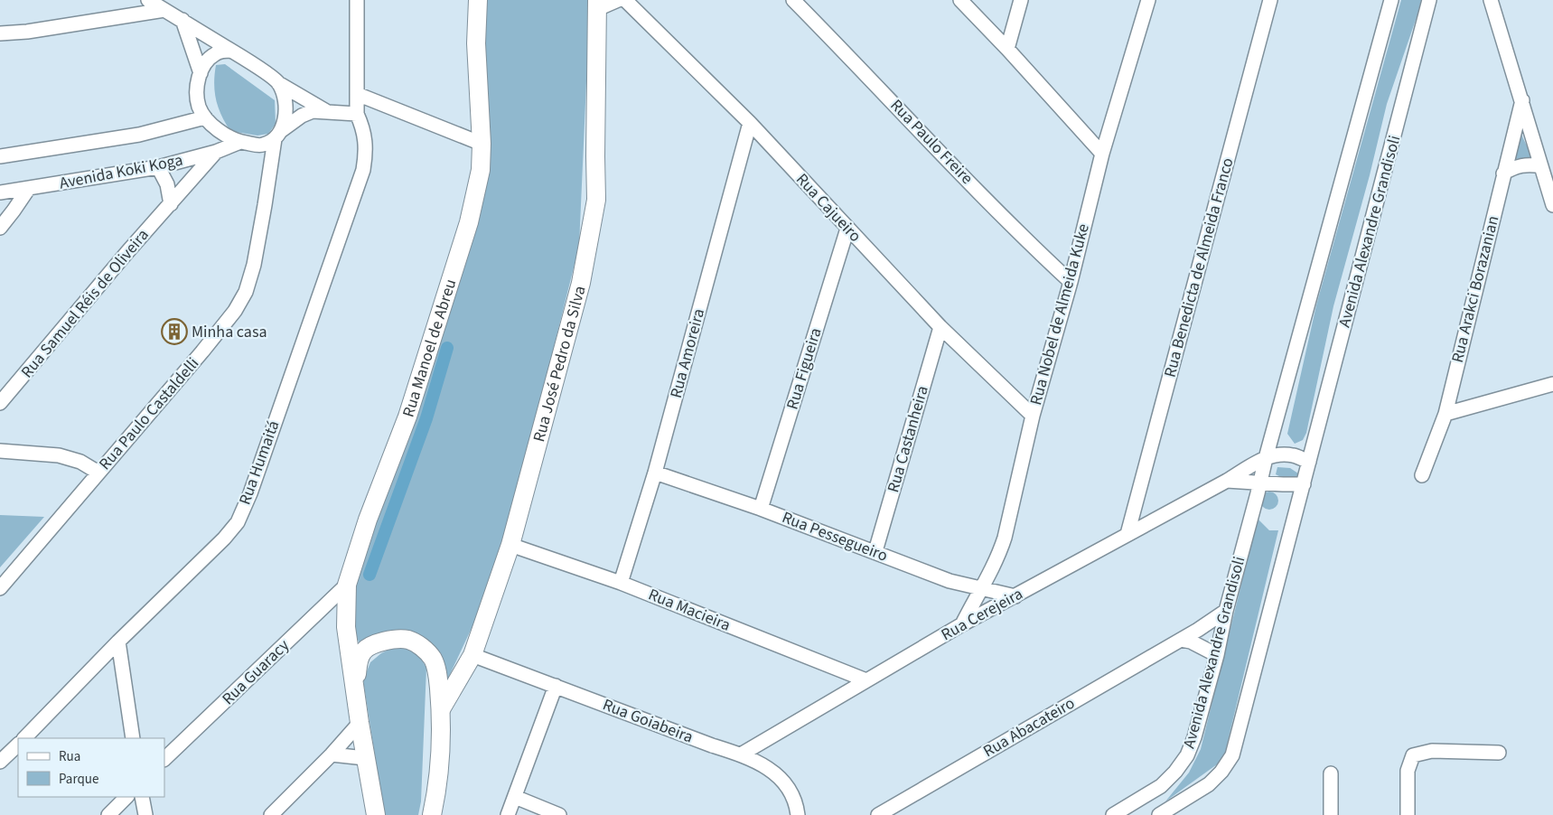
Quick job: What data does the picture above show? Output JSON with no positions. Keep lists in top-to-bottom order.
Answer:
{
  "streets": {
    "main road": ["Rua Manoel de Abreu", "Rua José Pedro da Silva"],
    "street": [
      "Rua Paulo Freire",
      "Avenida Koki Koga",
      "Rua Cajueiro",
      "Avenida Alexandre Grandisoli",
      "Rua Benedicta de Almeida Franco",
      "Rua Arakci Borazanian",
      "Rua Samuel Réis de Oliveira",
      "Rua Nobel de Almeida Kuke",
      "Rua Amoreira",
      "Rua Figueira",
      "Rua Paulo Castaldelli",
      "Rua Castanheira",
      "Rua Humaitá",
      "Rua Pessegueiro",
      "Rua Macieira",
      "Rua Cerejeira",
      "Rua Guaracy",
      "Rua Goiabeira",
      "Rua Abacateiro"
    ]
  },
  "crossings": [
    ["Rua Paulo Freire", "Rua Nobel de Almeida Kuke"],
    ["Avenida Koki Koga", "Rua Samuel Réis de Oliveira"],
    ["Avenida Koki Koga", "Rua Paulo Castaldelli"],
    ["Rua Cajueiro", "Rua Nobel de Almeida Kuke"],
    ["Rua Cajueiro", "Rua Amoreira"],
    ["Rua Cajueiro", "Rua Figueira"],
    ["Rua Cajueiro", "Rua Castanheira"],
    ["Avenida Alexandre Grandisoli", "Rua Cerejeira"],
    ["Avenida Alexandre Grandisoli", "Rua Abacateiro"],
    ["Rua Benedicta de Almeida Franco", "Rua Cerejeira"],
    ["Rua Nobel de Almeida Kuke", "Rua Pessegueiro"],
    ["Rua Nobel de Almeida Kuke", "Rua Cerejeira"],
    ["Rua Manoel de Abreu", "Rua Guaracy"],
    ["Rua Amoreira", "Rua Pessegueiro"],
    ["Rua Amoreira", "Rua Macieira"],
    ["Rua José Pedro da Silva", "Rua Macieira"],
    ["Rua José Pedro da Silva", "Rua Goiabeira"],
    ["Rua Figueira", "Rua Pessegueiro"],
    ["Rua Castanheira", "Rua Pessegueiro"],
    ["Rua Pessegueiro", "Rua Cerejeira"],
    ["Rua Macieira", "Rua Cerejeira"],
    ["Rua Cerejeira", "Rua Goiabeira"]
  ],
  "places": {
    "building": ["Minha casa"]
  },
  "legend": ["Rua", "Parque"]
}
